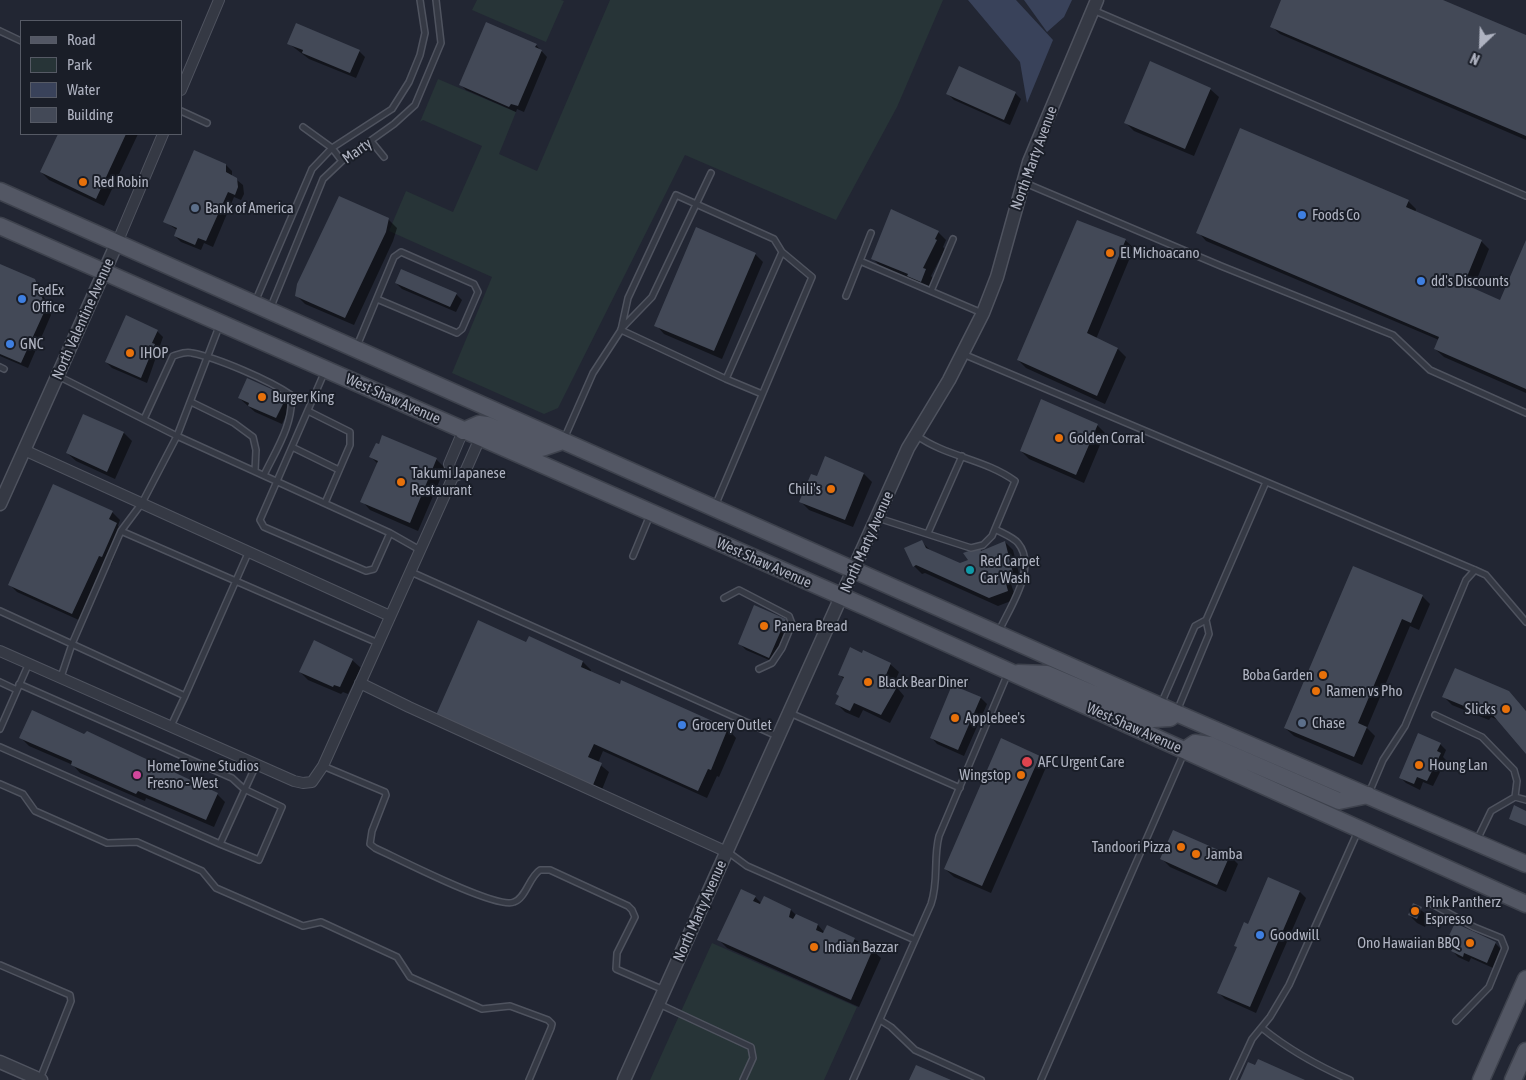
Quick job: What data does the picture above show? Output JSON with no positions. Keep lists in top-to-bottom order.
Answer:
{
  "streets": {
    "main road": ["West Shaw Avenue"],
    "street": ["North Marty Avenue", "North Valentine Avenue"],
    "lane": ["Marty"]
  },
  "crossings": [
    ["Marty", "West Shaw Avenue"],
    ["North Marty Avenue", "West Shaw Avenue"],
    ["North Valentine Avenue", "West Shaw Avenue"]
  ],
  "places": [
    "Red Robin",
    "Bank of America",
    "Foods Co",
    "El Michoacano",
    "dd's Discounts",
    "FedEx Office",
    "GNC",
    "IHOP",
    "Burger King",
    "Golden Corral",
    "Takumi Japanese Restaurant",
    "Chili's",
    "Red Carpet Car Wash",
    "Panera Bread",
    "Boba Garden",
    "Black Bear Diner",
    "Ramen vs Pho",
    "Slicks",
    "Applebee's",
    "Chase",
    "Grocery Outlet",
    "AFC Urgent Care",
    "Houng Lan",
    "HomeTowne Studios Fresno - West",
    "Wingstop",
    "Tandoori Pizza",
    "Jamba",
    "Pink Pantherz Espresso",
    "Goodwill",
    "Ono Hawaiian BBQ",
    "Indian Bazzar"
  ],
  "legend": [
    "Road",
    "Park",
    "Water",
    "Building"
  ],
  "north": "bottom left"
}
